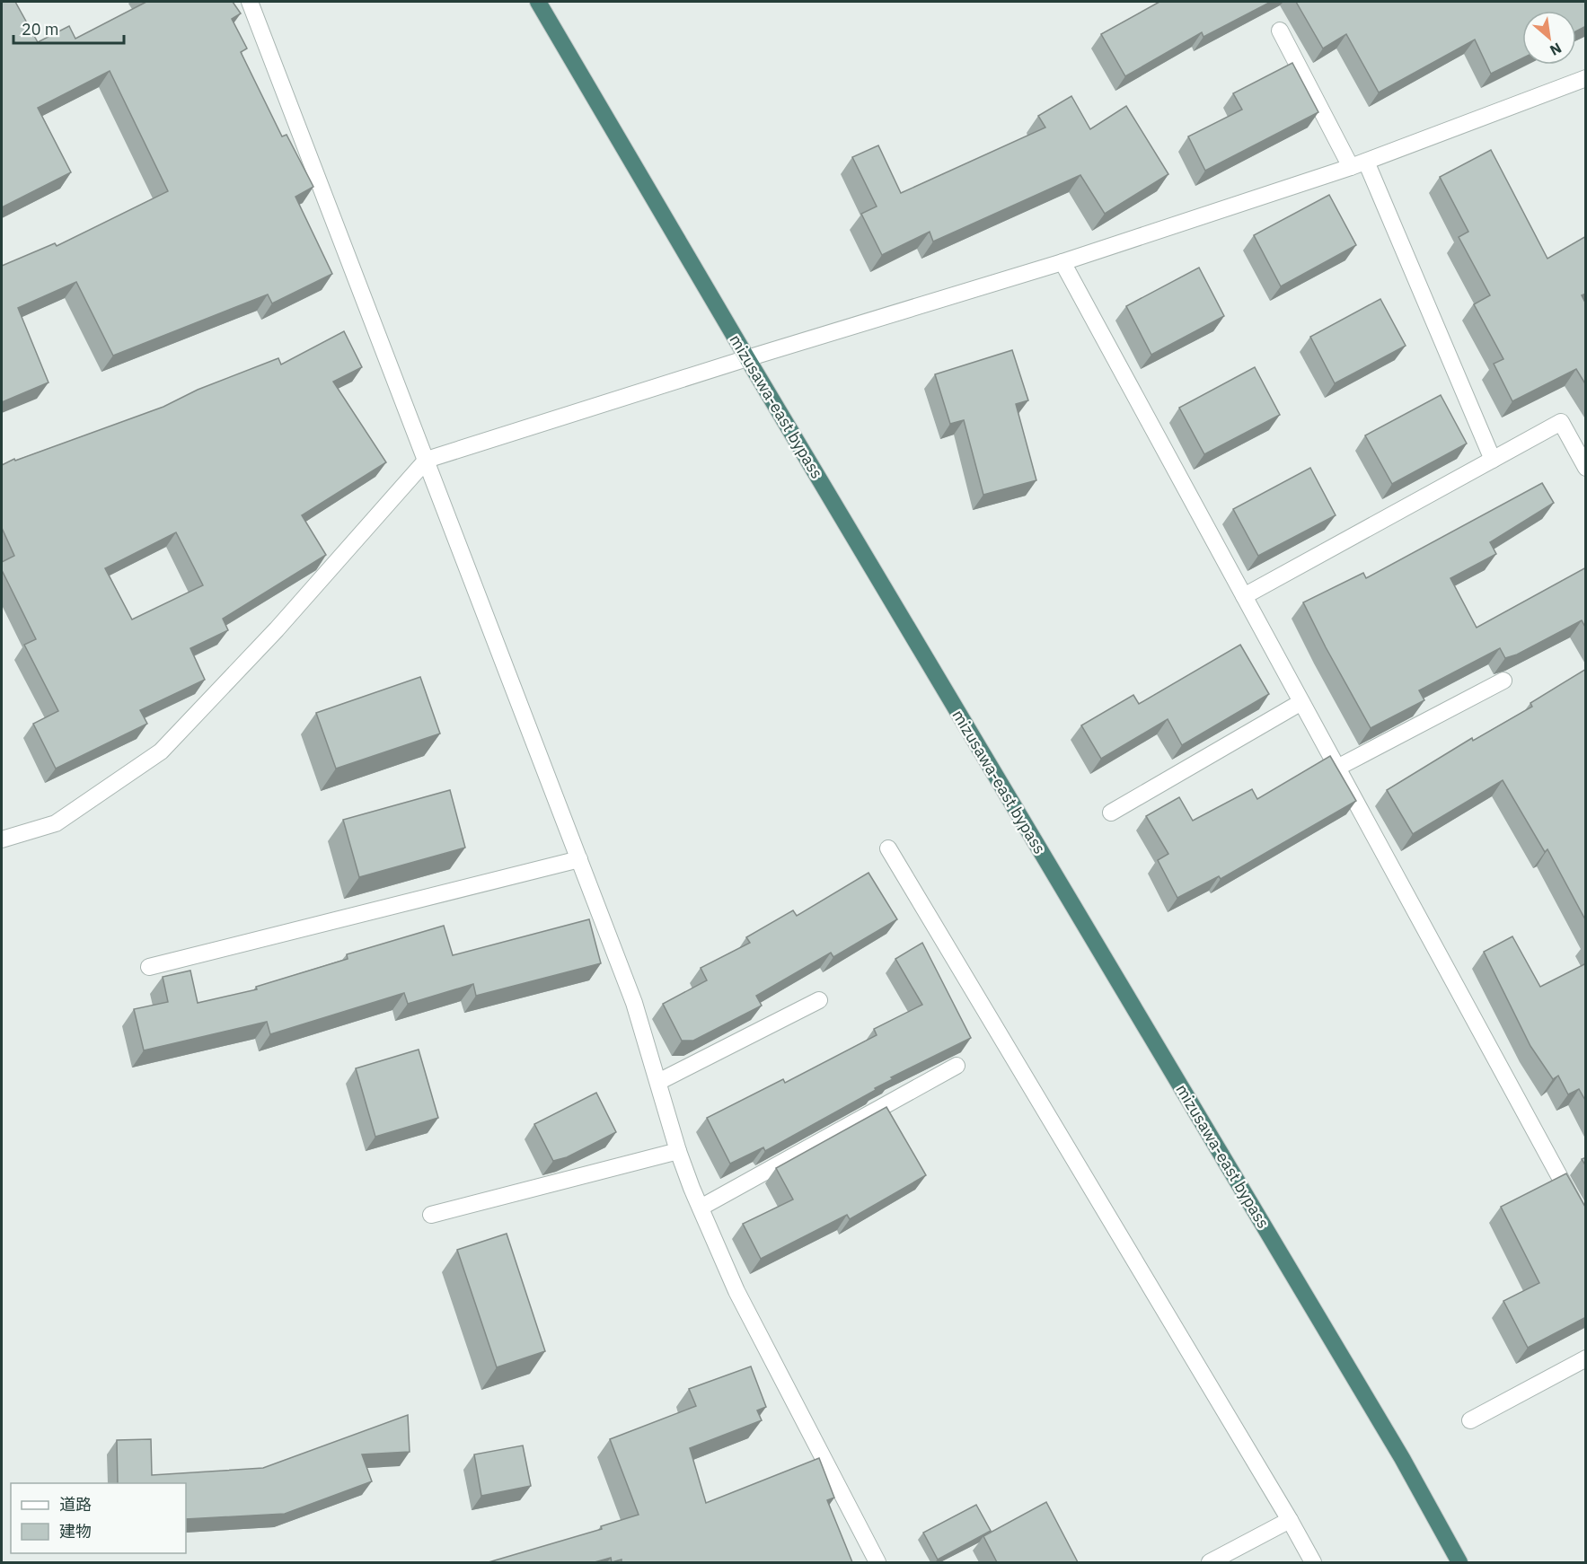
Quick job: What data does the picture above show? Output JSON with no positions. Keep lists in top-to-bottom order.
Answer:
{
  "streets": {
    "highway": ["mizusawa-east bypass"]
  },
  "legend": ["道路", "建物"],
  "scale_bar": "20 m",
  "north": "bottom right"
}
